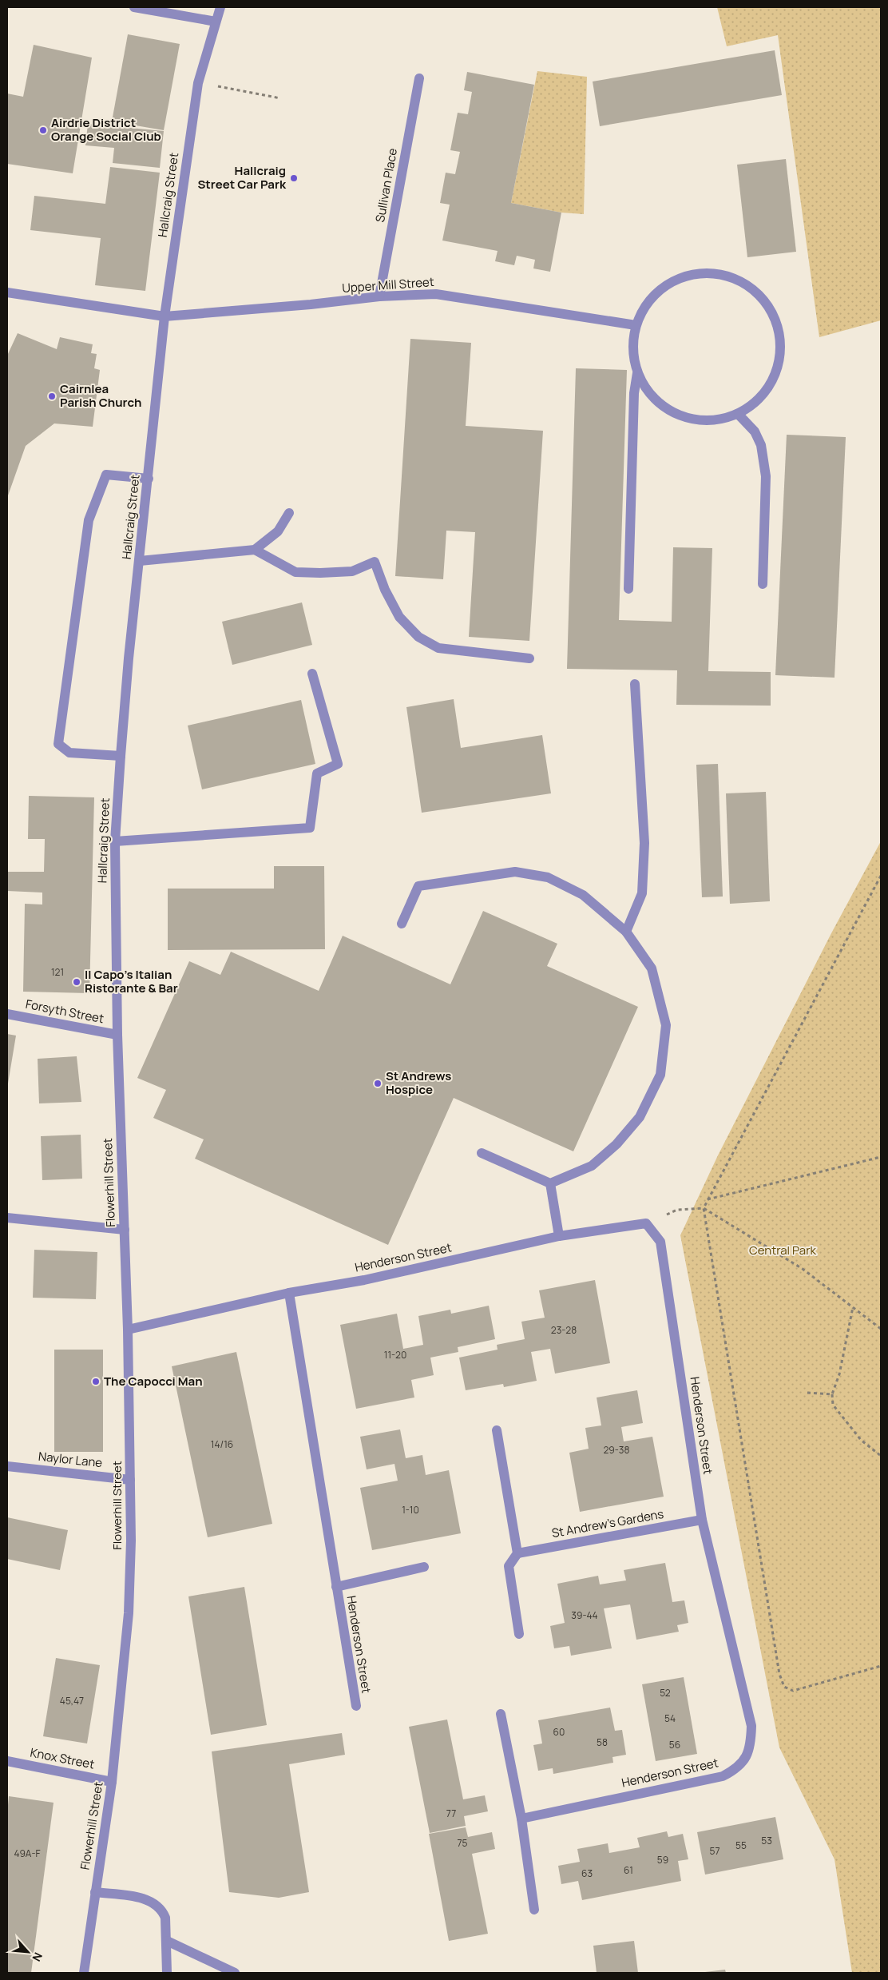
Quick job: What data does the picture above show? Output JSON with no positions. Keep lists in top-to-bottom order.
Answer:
{
  "streets": {
    "street": [
      "Sullivan Place",
      "Hallcraig Street",
      "Upper Mill Street",
      "Forsyth Street",
      "Flowerhill Street",
      "Henderson Street",
      "Naylor Lane",
      "St Andrew's Gardens",
      "Knox Street"
    ]
  },
  "crossings": [
    ["Sullivan Place", "Upper Mill Street"],
    ["Hallcraig Street", "Upper Mill Street"],
    ["Hallcraig Street", "Forsyth Street"],
    ["Hallcraig Street", "Flowerhill Street"],
    ["Forsyth Street", "Flowerhill Street"],
    ["Flowerhill Street", "Henderson Street"],
    ["Flowerhill Street", "Naylor Lane"],
    ["Flowerhill Street", "Knox Street"],
    ["Henderson Street", "St Andrew's Gardens"]
  ],
  "parks": ["Central Park"],
  "places": [
    "Airdrie District Orange Social Club",
    "Hallcraig Street Car Park",
    "Cairnlea Parish Church",
    "Il Capo's Italian Ristorante & Bar",
    "St Andrews Hospice",
    "The Capocci Man"
  ],
  "house_numbers": [
    "121",
    "23-28",
    "11-20",
    "14/16",
    "29-38",
    "1-10",
    "39-44",
    "52",
    "45,47",
    "54",
    "60",
    "58",
    "56",
    "77",
    "53",
    "75",
    "55",
    "57",
    "49A-F",
    "59",
    "61",
    "63"
  ],
  "north": "bottom right"
}
